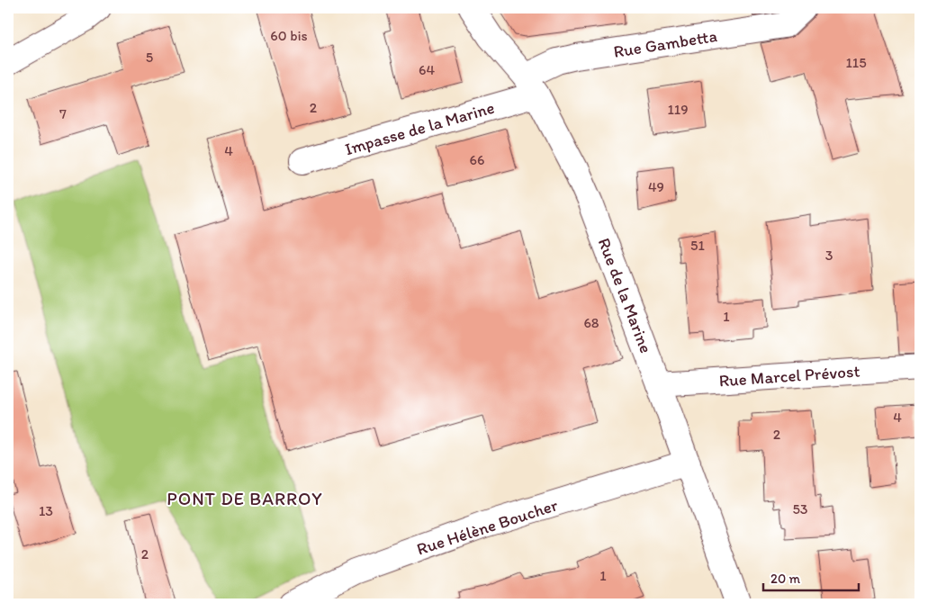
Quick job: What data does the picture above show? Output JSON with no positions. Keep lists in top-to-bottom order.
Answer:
{
  "streets": {
    "street": [
      "Rue Gambetta",
      "Impasse de la Marine",
      "Rue de la Marine",
      "Rue Marcel Prévost",
      "Rue Hélène Boucher"
    ]
  },
  "crossings": [
    ["Rue Gambetta", "Impasse de la Marine"],
    ["Rue Gambetta", "Rue de la Marine"],
    ["Impasse de la Marine", "Rue de la Marine"],
    ["Rue de la Marine", "Rue Marcel Prévost"],
    ["Rue de la Marine", "Rue Hélène Boucher"]
  ],
  "districts": ["PONT DE BARROY"],
  "house_numbers": [
    "60 bis",
    "5",
    "115",
    "64",
    "2",
    "119",
    "7",
    "4",
    "66",
    "49",
    "51",
    "3",
    "1",
    "68",
    "4",
    "2",
    "53",
    "13",
    "2",
    "1"
  ],
  "scale_bar": "20 m"
}
